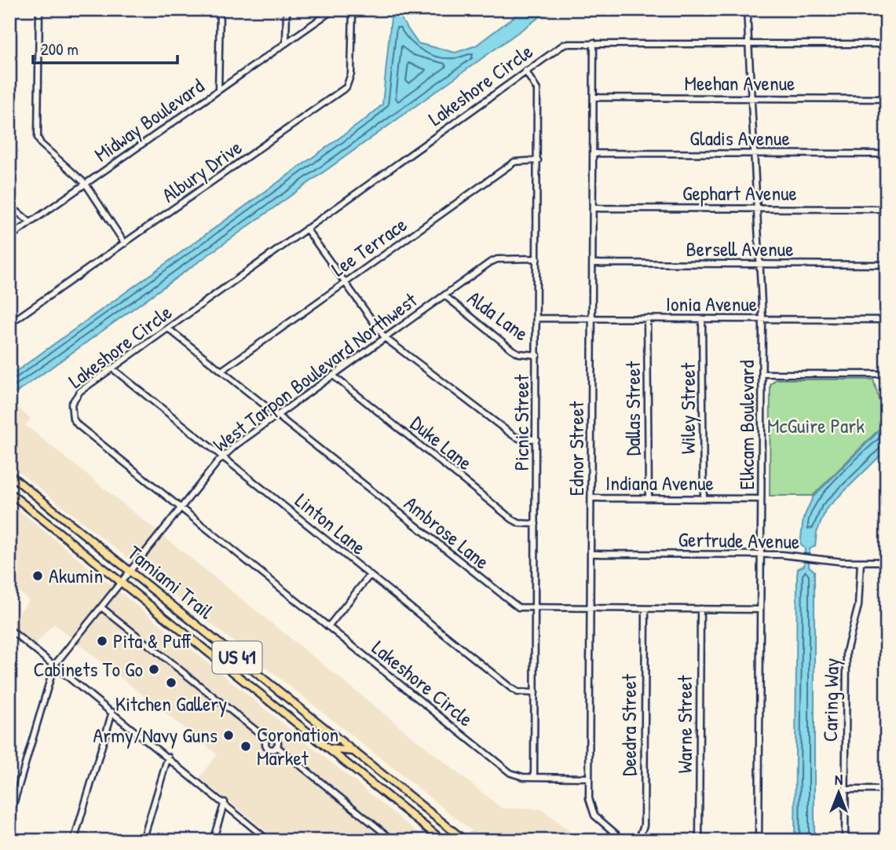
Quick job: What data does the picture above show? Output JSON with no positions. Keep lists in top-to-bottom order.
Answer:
{
  "streets": {
    "main road": ["Tamiami Trail", "US 41"],
    "street": [
      "Meehan Avenue",
      "Lakeshore Circle",
      "Midway Boulevard",
      "Gladis Avenue",
      "Albury Drive",
      "Gephart Avenue",
      "Lee Terrace",
      "Bersell Avenue",
      "Ionia Avenue",
      "Alda Lane",
      "West Tarpon Boulevard Northwest",
      "Dallas Street",
      "Wiley Street",
      "Picnic Street",
      "Elkcam Boulevard",
      "Duke Lane",
      "Ednor Street",
      "Indiana Avenue",
      "Linton Lane",
      "Ambrose Lane",
      "Gertrude Avenue",
      "Caring Way",
      "Warne Street",
      "Deedra Street"
    ]
  },
  "crossings": [
    ["Meehan Avenue", "Elkcam Boulevard"],
    ["Meehan Avenue", "Ednor Street"],
    ["Lakeshore Circle", "West Tarpon Boulevard Northwest"],
    ["Lakeshore Circle", "Picnic Street"],
    ["Lakeshore Circle", "Elkcam Boulevard"],
    ["Lakeshore Circle", "Ednor Street"],
    ["Lakeshore Circle", "Linton Lane"],
    ["Lakeshore Circle", "Ambrose Lane"],
    ["Gladis Avenue", "Elkcam Boulevard"],
    ["Gladis Avenue", "Ednor Street"],
    ["Gephart Avenue", "Elkcam Boulevard"],
    ["Gephart Avenue", "Ednor Street"],
    ["Lee Terrace", "Picnic Street"],
    ["Lee Terrace", "Ambrose Lane"],
    ["Bersell Avenue", "Elkcam Boulevard"],
    ["Bersell Avenue", "Ednor Street"],
    ["Ionia Avenue", "Dallas Street"],
    ["Ionia Avenue", "Wiley Street"],
    ["Ionia Avenue", "Picnic Street"],
    ["Ionia Avenue", "Elkcam Boulevard"],
    ["Ionia Avenue", "Ednor Street"],
    ["Alda Lane", "West Tarpon Boulevard Northwest"],
    ["Alda Lane", "Picnic Street"],
    ["West Tarpon Boulevard Northwest", "Picnic Street"],
    ["West Tarpon Boulevard Northwest", "Duke Lane"],
    ["West Tarpon Boulevard Northwest", "Linton Lane"],
    ["West Tarpon Boulevard Northwest", "Ambrose Lane"],
    ["West Tarpon Boulevard Northwest", "Tamiami Trail"],
    ["Dallas Street", "Indiana Avenue"],
    ["Wiley Street", "Indiana Avenue"],
    ["Picnic Street", "Duke Lane"],
    ["Picnic Street", "Linton Lane"],
    ["Picnic Street", "Ambrose Lane"],
    ["Elkcam Boulevard", "Indiana Avenue"],
    ["Elkcam Boulevard", "Ambrose Lane"],
    ["Elkcam Boulevard", "Gertrude Avenue"],
    ["Ednor Street", "Indiana Avenue"],
    ["Ednor Street", "Ambrose Lane"],
    ["Ednor Street", "Gertrude Avenue"],
    ["Ambrose Lane", "Warne Street"],
    ["Ambrose Lane", "Deedra Street"],
    ["Gertrude Avenue", "Caring Way"]
  ],
  "parks": ["McGuire Park"],
  "places": [
    "Akumin",
    "Pita & Puff",
    "Cabinets To Go",
    "Kitchen Gallery",
    "Army/Navy Guns",
    "Coronation Market"
  ],
  "scale_bar": "200 m",
  "north": "top"
}
